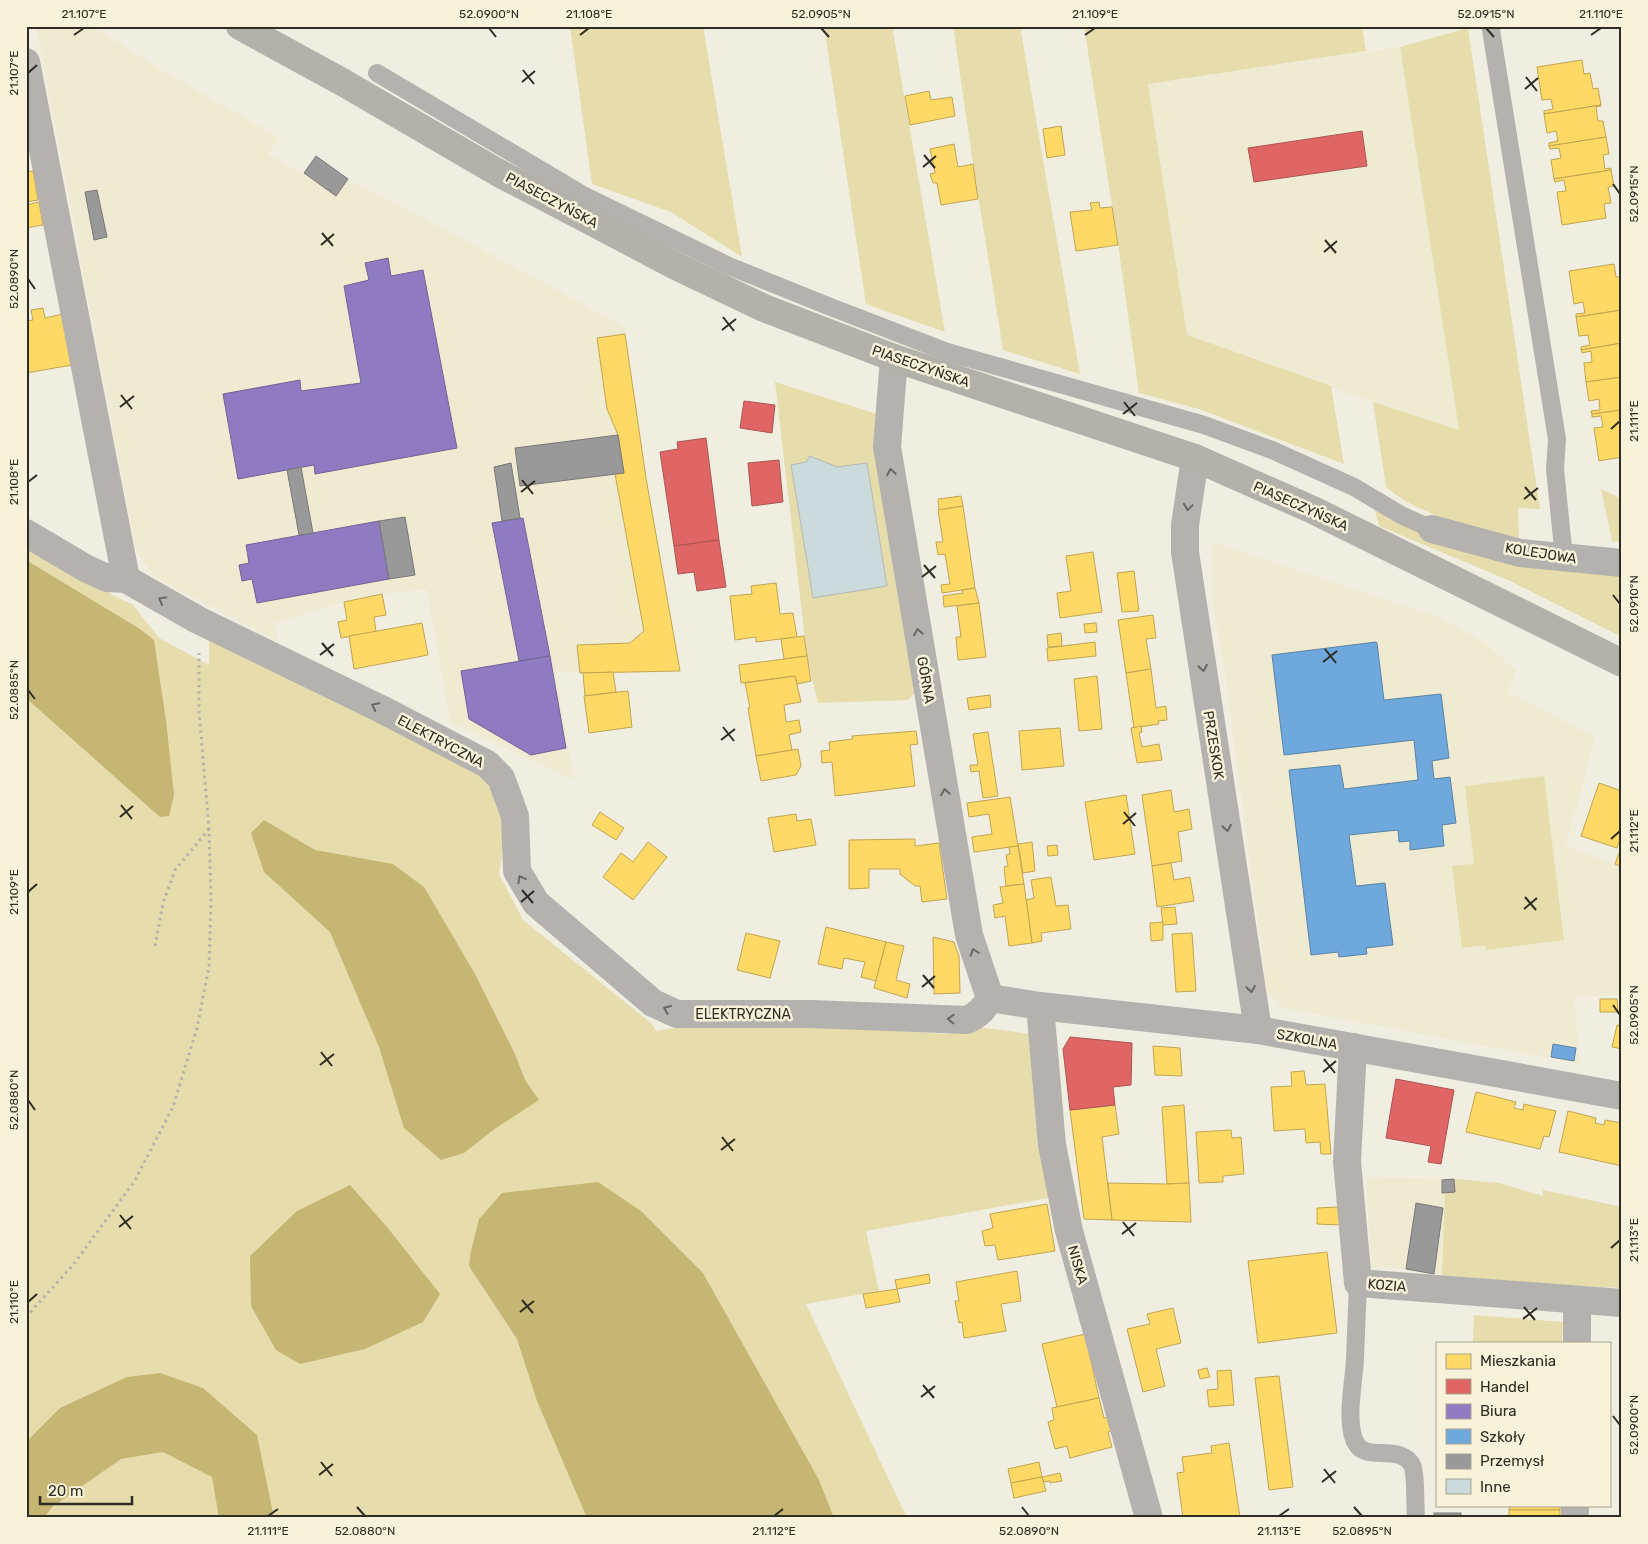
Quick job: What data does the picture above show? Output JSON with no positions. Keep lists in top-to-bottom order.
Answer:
{
  "streets": {
    "main road": ["PIASECZYŃSKA"],
    "street": [
      "KOLEJOWA",
      "GÓRNA",
      "ELEKTRYCZNA",
      "PRZESKOK",
      "SZKOLNA",
      "NISKA",
      "KOZIA"
    ]
  },
  "crossings": [
    ["PIASECZYŃSKA", "GÓRNA"],
    ["PIASECZYŃSKA", "PRZESKOK"],
    ["GÓRNA", "ELEKTRYCZNA"],
    ["GÓRNA", "SZKOLNA"],
    ["ELEKTRYCZNA", "SZKOLNA"],
    ["PRZESKOK", "SZKOLNA"],
    ["SZKOLNA", "NISKA"],
    ["SZKOLNA", "KOZIA"]
  ],
  "one_way": ["GÓRNA", "ELEKTRYCZNA", "PRZESKOK"],
  "legend": [
    "Mieszkania",
    "Handel",
    "Biura",
    "Szkoły",
    "Przemysł",
    "Inne"
  ],
  "scale_bar": "20 m",
  "coordinates": [
    "21.107°E",
    "52.0900°N",
    "21.108°E",
    "52.0905°N",
    "21.109°E",
    "52.0915°N",
    "21.110°E",
    "52.0890°N",
    "21.111°E",
    "52.0910°N",
    "52.0885°N",
    "21.112°E",
    "52.0880°N",
    "21.113°E",
    "52.0895°N"
  ]
}
